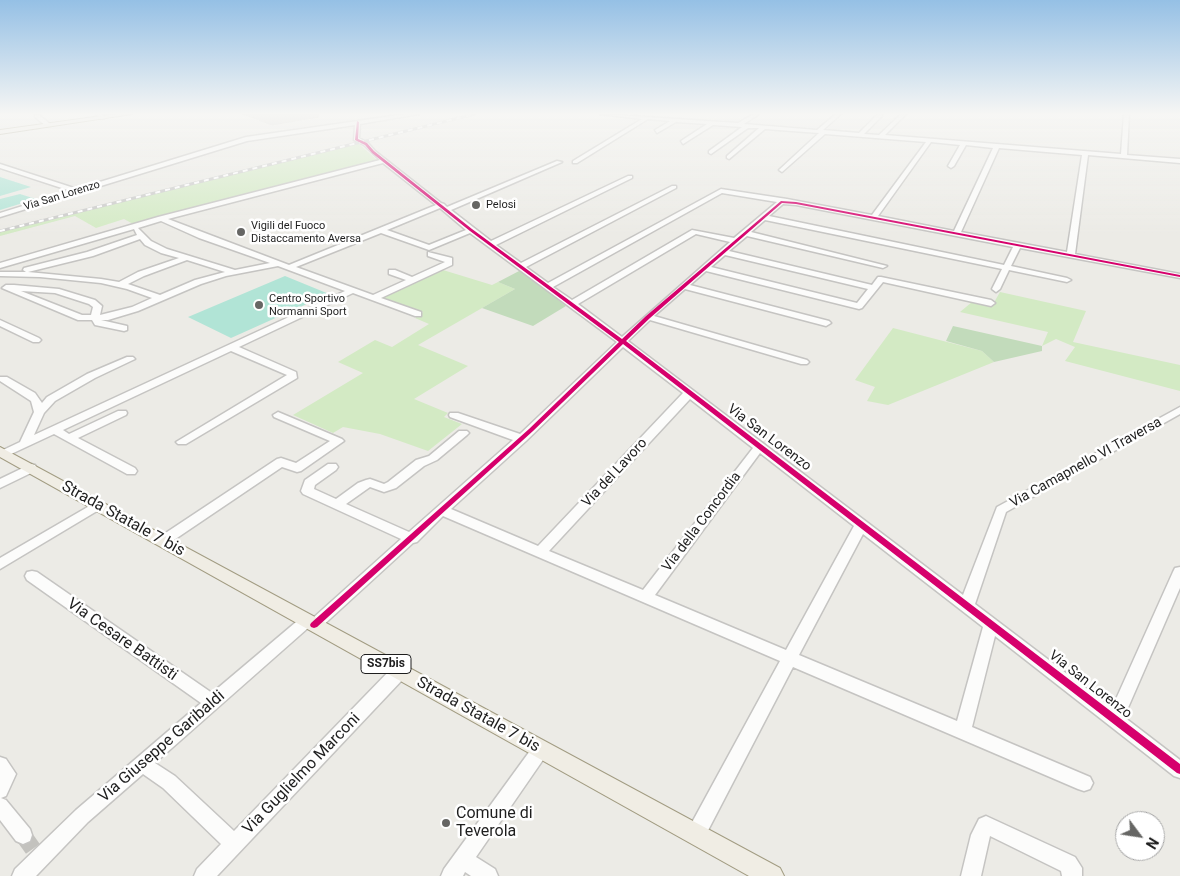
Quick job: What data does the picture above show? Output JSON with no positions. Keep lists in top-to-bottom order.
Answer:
{
  "streets": {
    "main road": ["Strada Statale 7 bis", "SS7bis"],
    "street": [
      "Via San Lorenzo",
      "Via Camapnello VI Traversa",
      "Via del Lavoro",
      "Via della Concordia",
      "Via Cesare Battisti",
      "Via Giuseppe Garibaldi",
      "Via Guglielmo Marconi"
    ]
  },
  "crossings": [
    ["Via San Lorenzo", "Via Camapnello VI Traversa"],
    ["Via San Lorenzo", "Via del Lavoro"],
    ["Via San Lorenzo", "Via della Concordia"],
    ["Via San Lorenzo", "Via Giuseppe Garibaldi"],
    ["Strada Statale 7 bis", "Via Giuseppe Garibaldi"],
    ["Strada Statale 7 bis", "Via Guglielmo Marconi"],
    ["Via Cesare Battisti", "Via Giuseppe Garibaldi"]
  ],
  "places": [
    "Pelosi",
    "Vigili del Fuoco Distaccamento Aversa",
    "Centro Sportivo Normanni Sport",
    "Comune di Teverola"
  ],
  "north": "bottom right"
}
